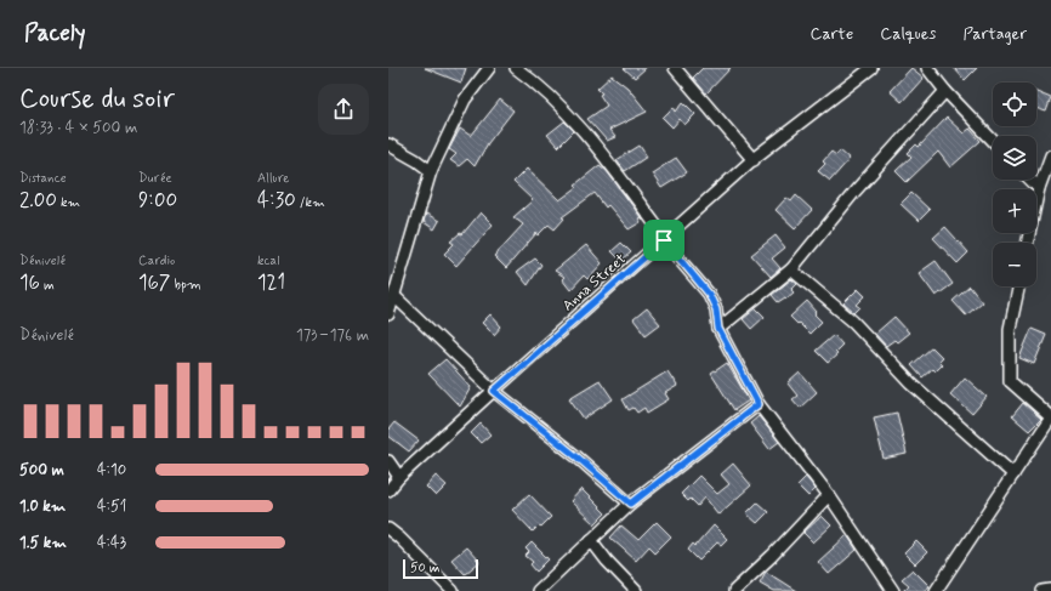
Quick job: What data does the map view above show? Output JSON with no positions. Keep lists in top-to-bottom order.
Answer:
{
  "streets": {
    "street": ["Anna Street"]
  },
  "scale_bar": "50 m",
  "page": {
    "header": "Pacely",
    "nav": ["Carte", "Calques", "Partager"],
    "heading": ["Course du soir", "18:33 · 4 × 500 m"],
    "map_buttons": ["+", "−"],
    "stats": [
      ["Distance", "2.00 km"],
      ["Durée", "9:00"],
      ["Allure", "4:30 /km"],
      ["Dénivelé", "16 m"],
      ["Cardio", "167 bpm"],
      ["kcal", "121"]
    ],
    "chart": ["Dénivelé", "173–176 m"],
    "list": [
      {
        "name": "500 m",
        "note": "4:10"
      },
      {
        "name": "1.0 km",
        "note": "4:51"
      },
      {
        "name": "1.5 km",
        "note": "4:43"
      }
    ],
    "scale": "50 m"
  }
}
